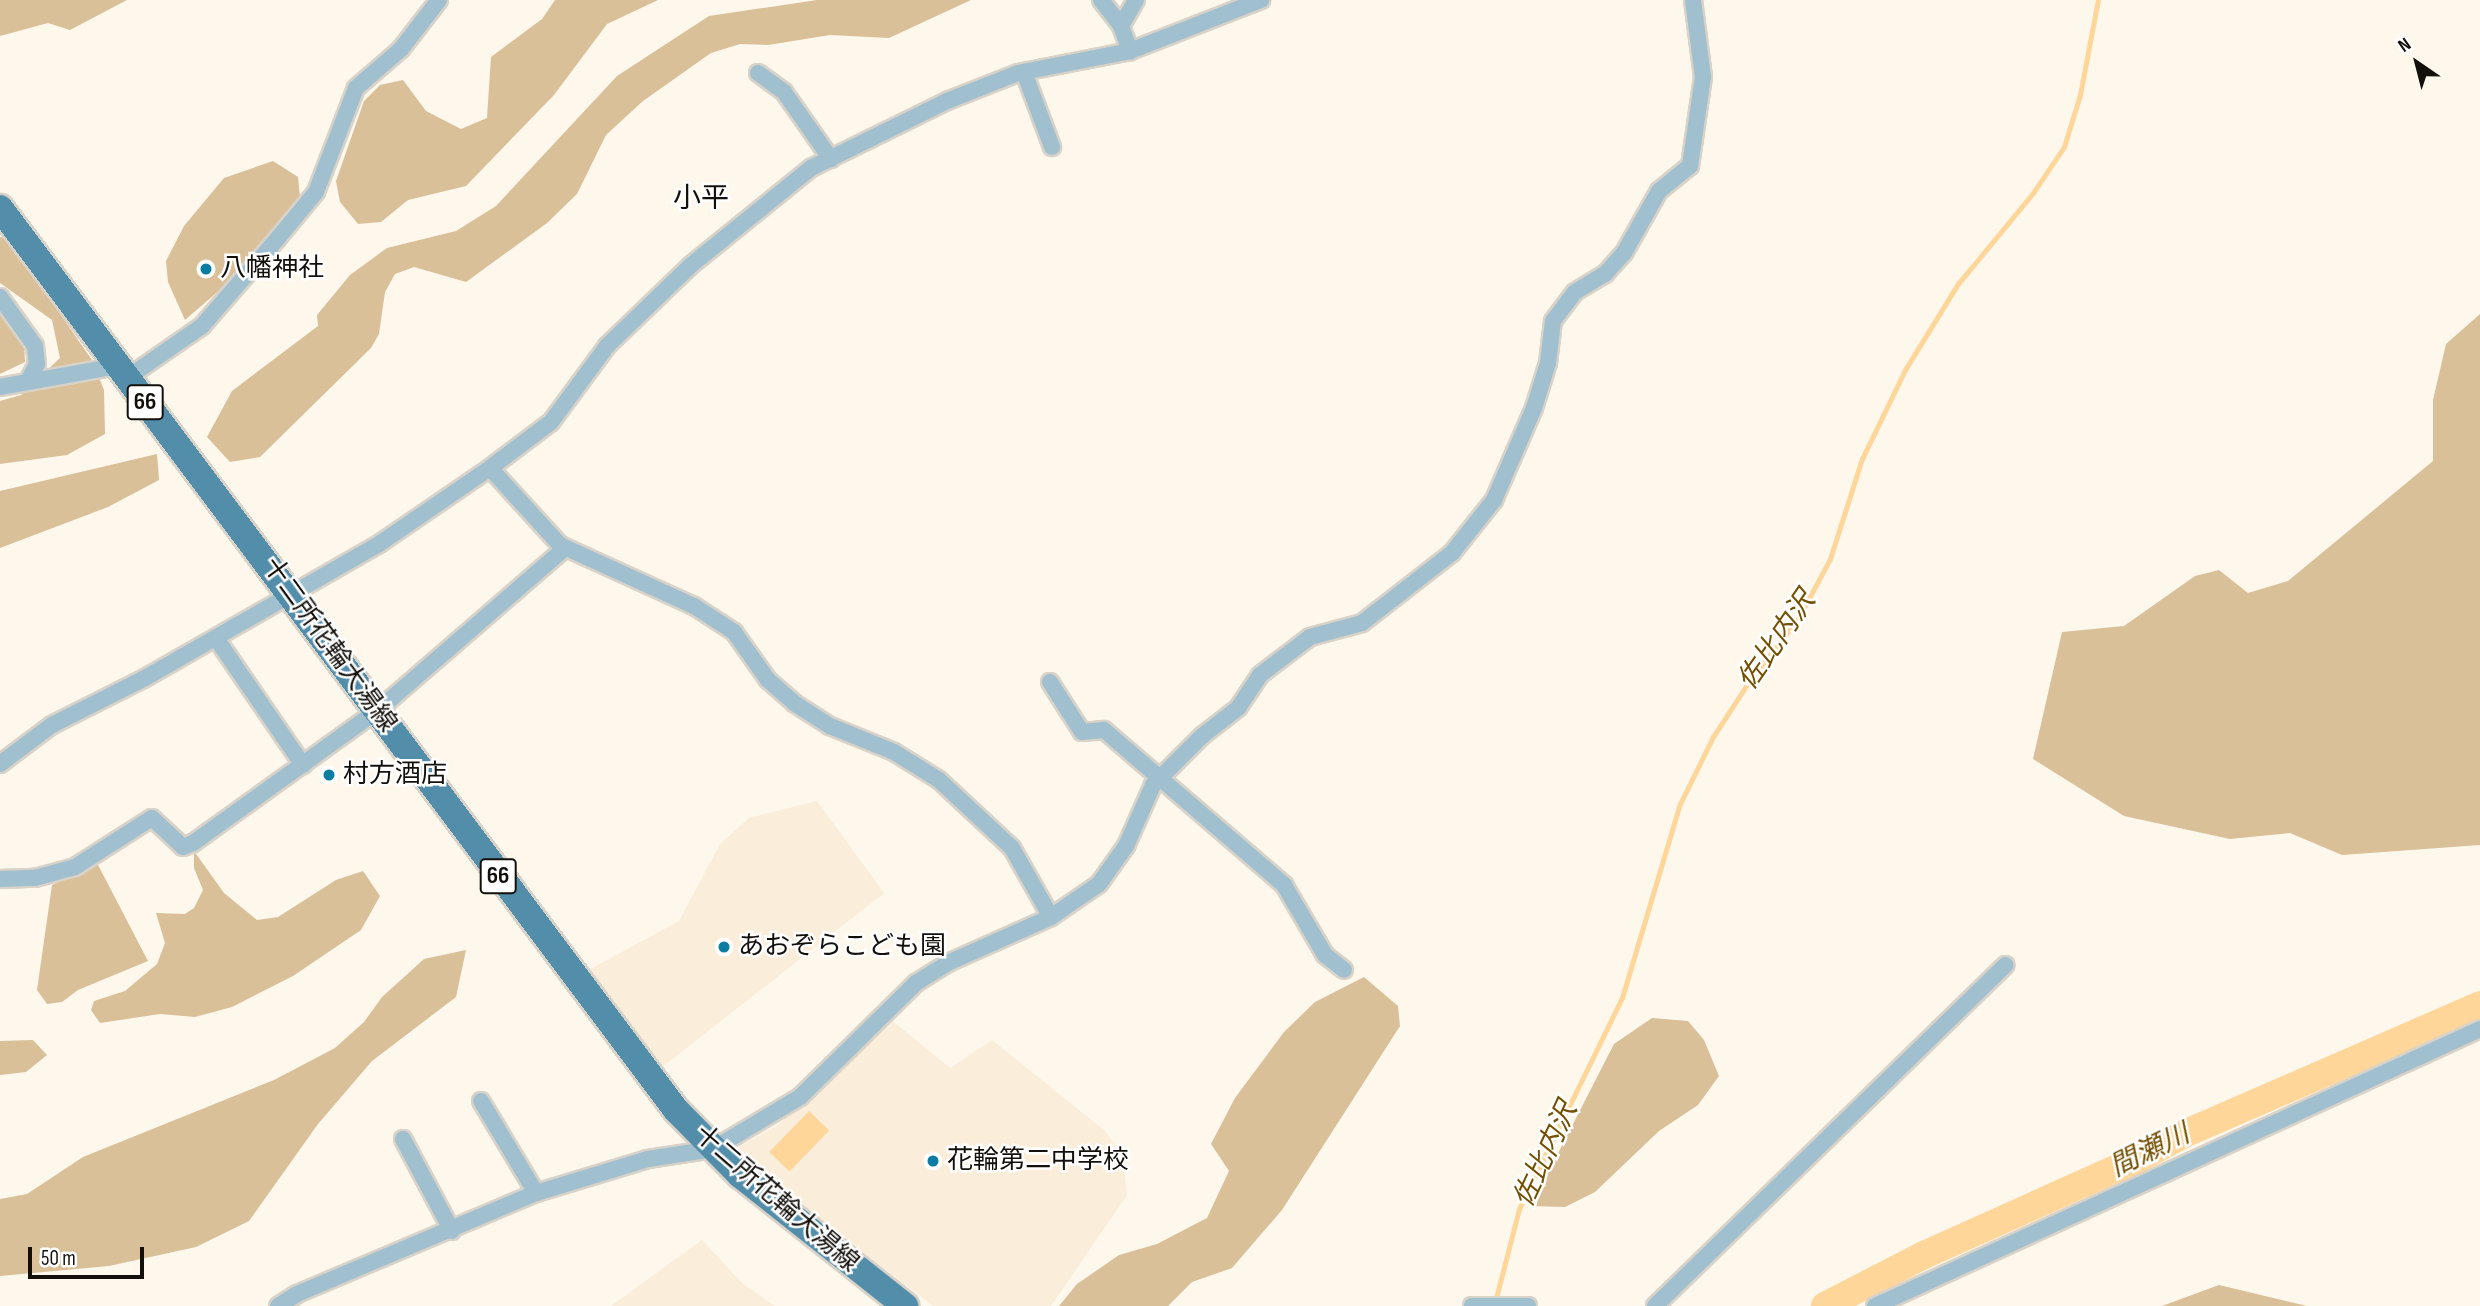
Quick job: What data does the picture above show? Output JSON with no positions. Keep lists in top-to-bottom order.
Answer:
{
  "streets": {
    "main road": ["66", "十二所花輪大湯線"]
  },
  "districts": ["小平"],
  "water": ["佐比内沢", "間瀬川"],
  "places": [
    "八幡神社",
    "村方酒店",
    "あおぞらこども園",
    "花輪第二中学校"
  ],
  "scale_bar": "50 m",
  "north": "top left"
}
